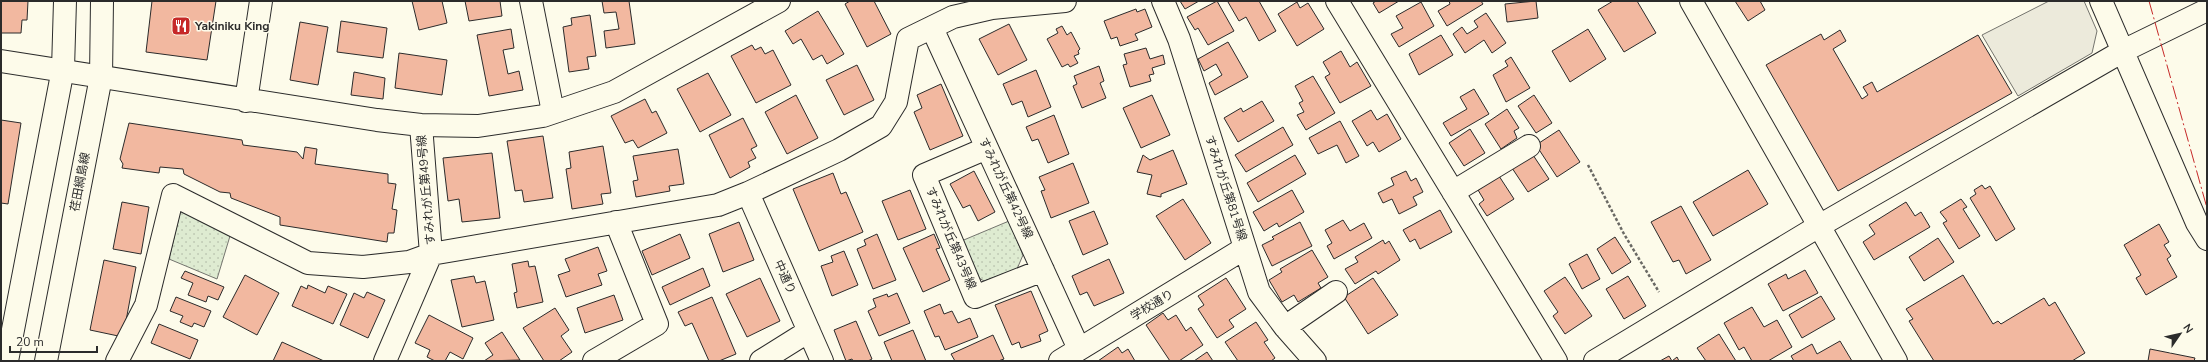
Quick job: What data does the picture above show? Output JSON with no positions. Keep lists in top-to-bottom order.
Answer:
{
  "streets": {
    "street": [
      "荏田綱島線",
      "すみれが丘第42号線",
      "すみれが丘第81号線",
      "すみれが丘第49号線",
      "すみれが丘第43号線",
      "中通り",
      "学校通り"
    ]
  },
  "crossings": [
    ["すみれが丘第42号線", "すみれが丘第43号線"],
    ["すみれが丘第42号線", "学校通り"],
    ["すみれが丘第81号線", "学校通り"]
  ],
  "places": {
    "restaurant": ["Yakiniku King"]
  },
  "scale_bar": "20 m",
  "north": "top right"
}
